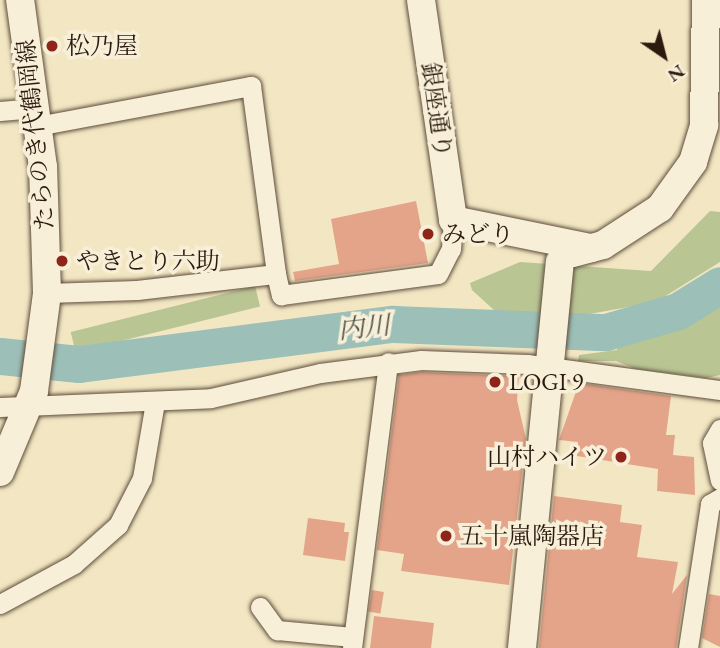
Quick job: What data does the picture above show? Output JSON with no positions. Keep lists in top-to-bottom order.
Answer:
{
  "streets": {
    "street": ["銀座通り", "たらのき代鶴岡線"]
  },
  "water": ["内川"],
  "places": [
    "松乃屋",
    "みどり",
    "やきとり六助",
    "LOGI 9",
    "山村ハイツ",
    "五十嵐陶器店"
  ],
  "north": "bottom right"
}
